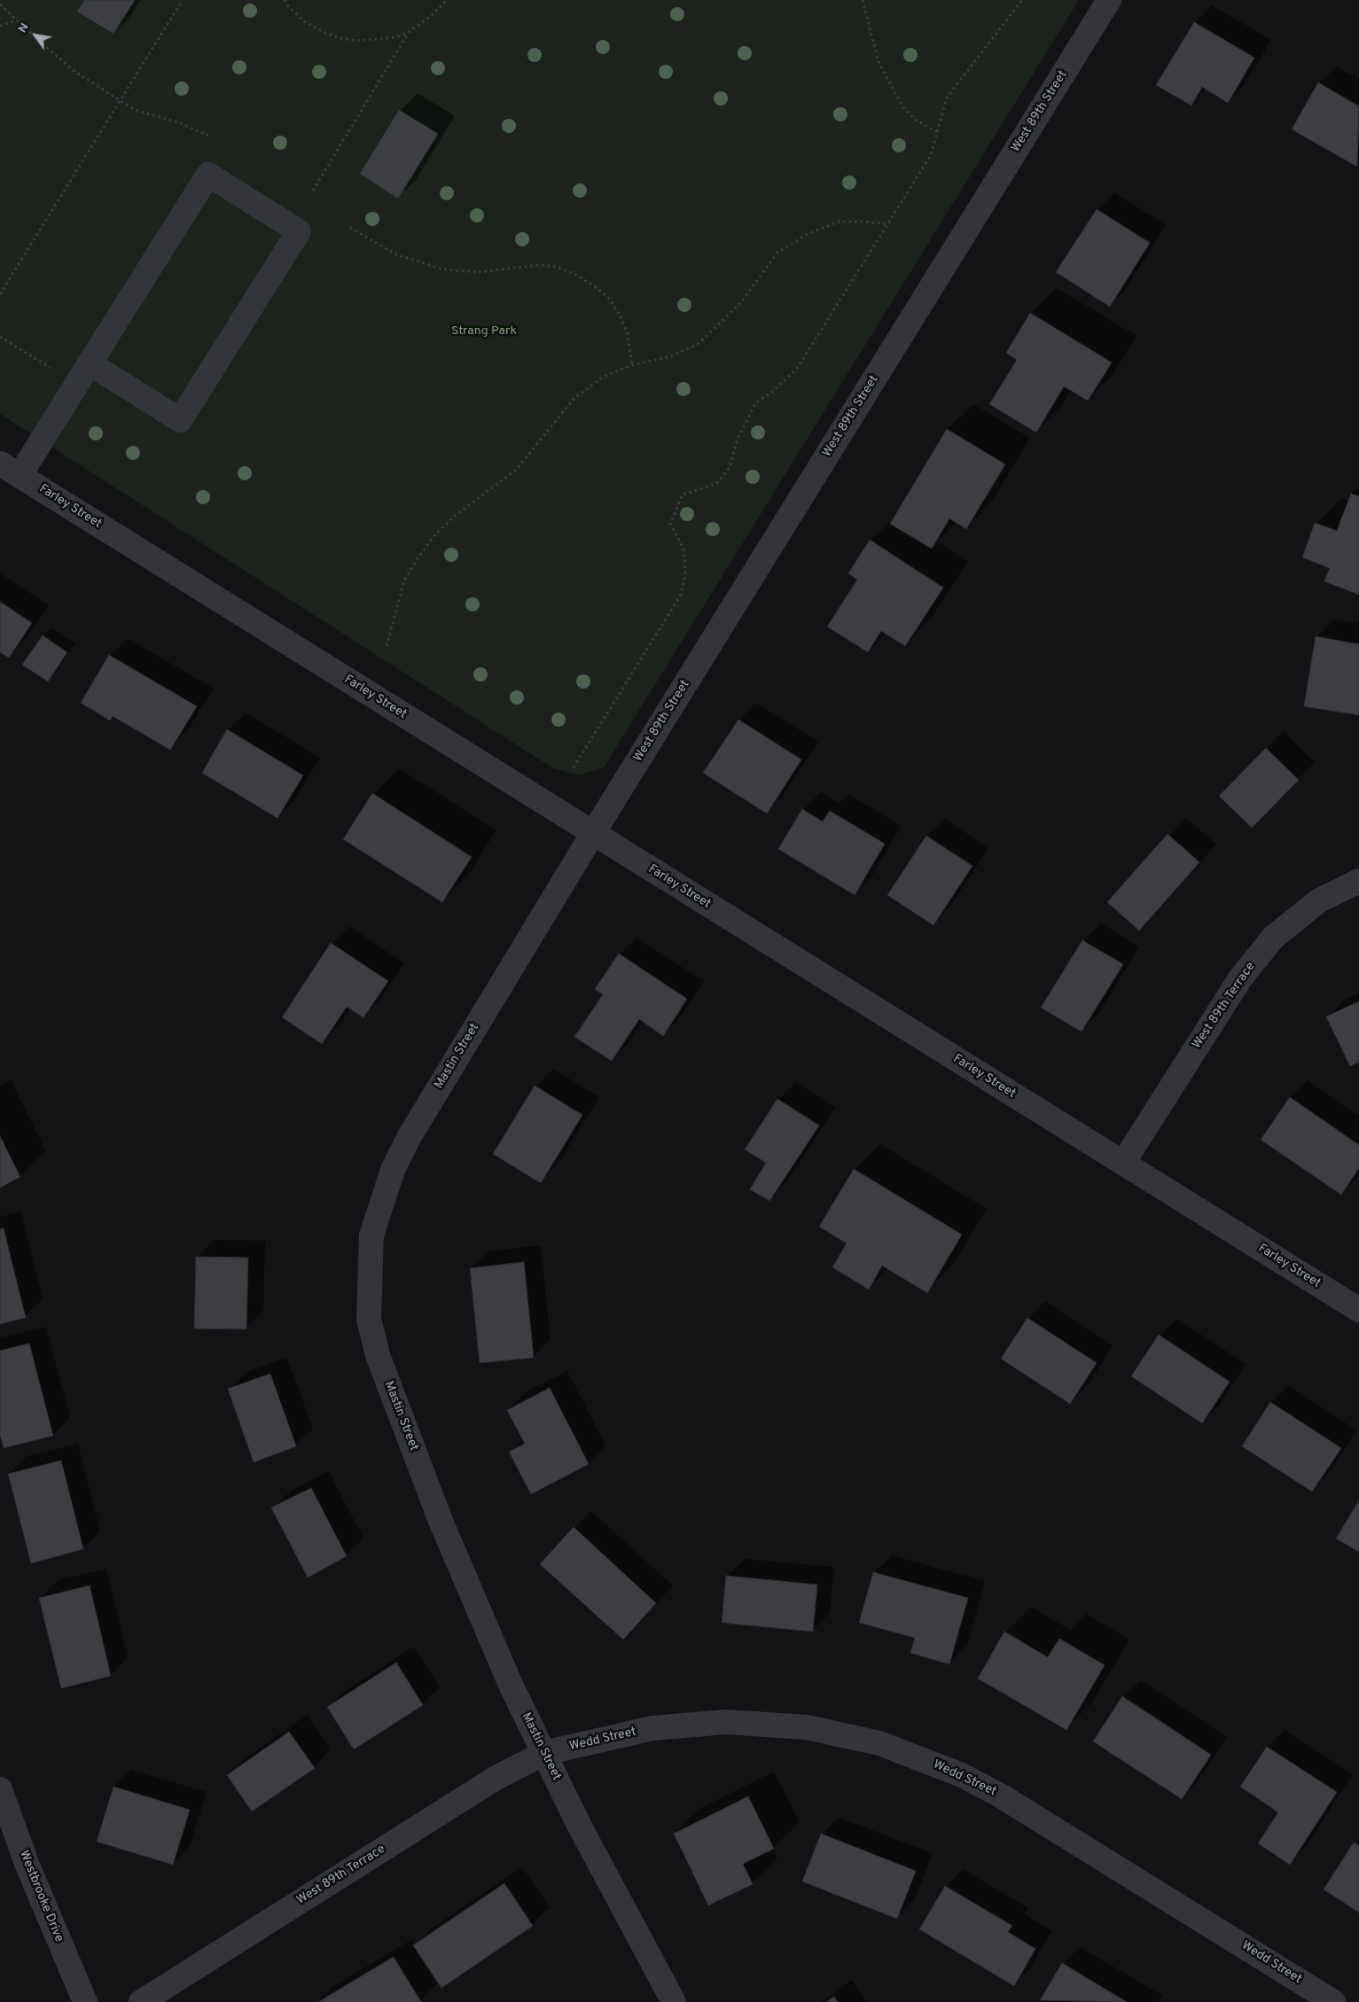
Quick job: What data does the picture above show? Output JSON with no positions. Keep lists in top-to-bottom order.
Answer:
{
  "streets": {
    "street": [
      "West 89th Street",
      "Farley Street",
      "West 89th Terrace",
      "Mastin Street",
      "Wedd Street",
      "Westbrooke Drive"
    ]
  },
  "crossings": [
    ["West 89th Street", "Farley Street"],
    ["West 89th Street", "Mastin Street"],
    ["Farley Street", "West 89th Terrace"],
    ["Farley Street", "Mastin Street"],
    ["West 89th Terrace", "Mastin Street"],
    ["West 89th Terrace", "Wedd Street"],
    ["Mastin Street", "Wedd Street"]
  ],
  "parks": ["Strang Park"],
  "north": "top left"
}
